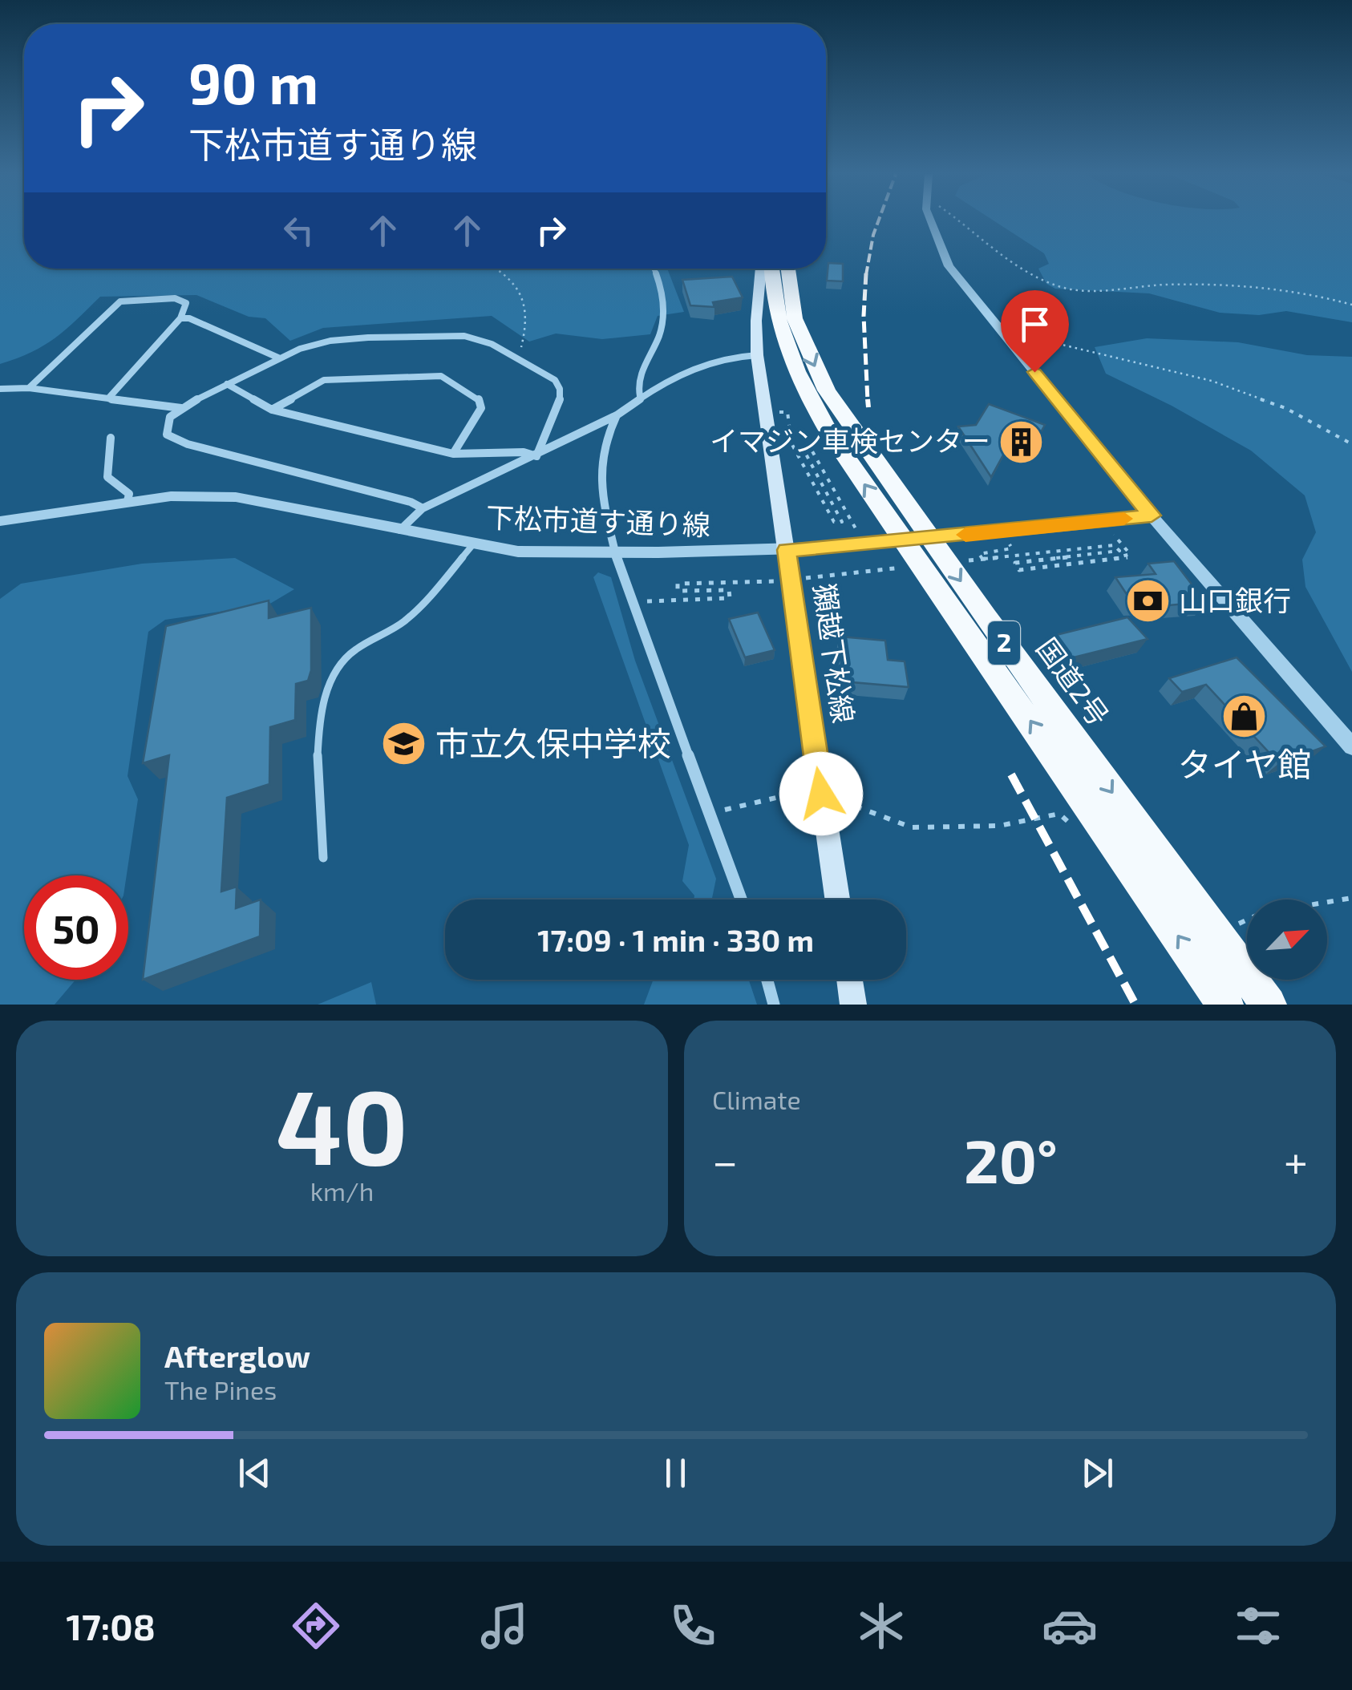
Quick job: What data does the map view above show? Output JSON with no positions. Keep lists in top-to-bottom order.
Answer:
{
  "streets": {
    "highway": ["2", "国道2号"],
    "main road": ["獺越下松線"],
    "street": ["下松市道す通り線"]
  },
  "crossings": [
    ["下松市道す通り線", "獺越下松線"],
    ["下松市道す通り線", "国道2号"]
  ],
  "places": {
    "building": ["イマジン車検センター"],
    "bank": ["山口銀行"],
    "shop": ["タイヤ館"],
    "school or university": ["市立久保中学校"]
  },
  "north": "top right",
  "page": {
    "turn": ["90 m", "下松市道す通り線"],
    "limit": "50",
    "trip": "17:09 · 1 min · 330 m",
    "tile": [
      ["40", "km/h"],
      "Climate"
    ],
    "heat": ["−", "20°", "+"],
    "song": ["Afterglow", "The Pines"],
    "tabs": "17:08"
  }
}
